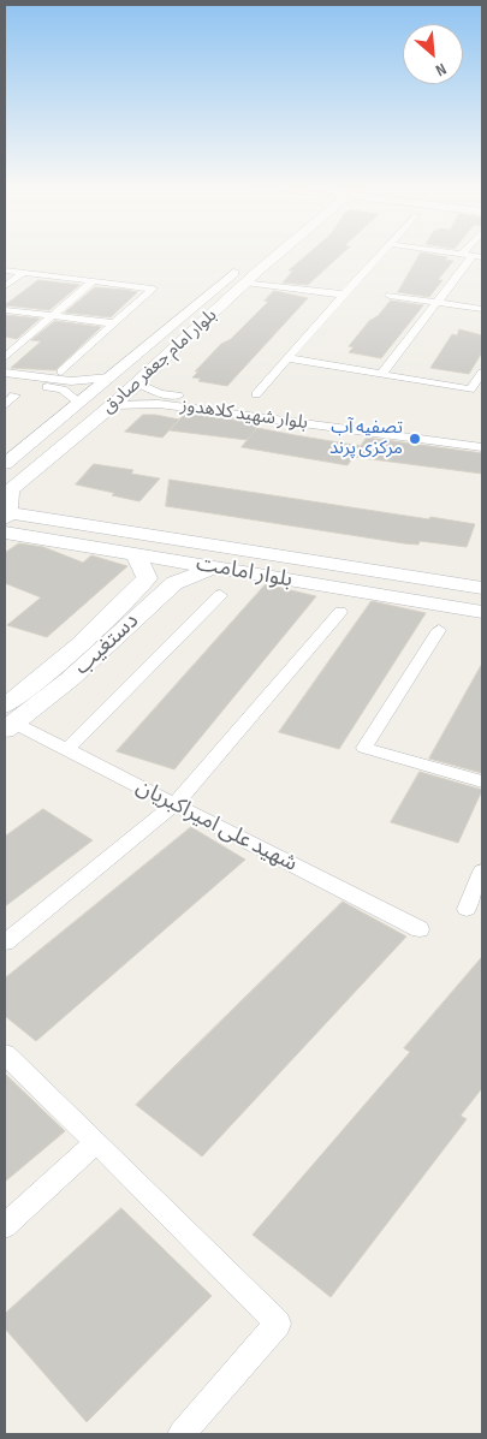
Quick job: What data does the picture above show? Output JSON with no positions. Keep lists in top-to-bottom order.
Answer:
{
  "streets": {
    "street": [
      "بلوار امام جعفر صادق",
      "بلوار شهید کلاهدوز",
      "بلوار امامت",
      "دستغیب",
      "شهید علی امیراکبریان"
    ]
  },
  "crossings": [
    ["بلوار امام جعفر صادق", "بلوار شهید کلاهدوز"],
    ["بلوار امام جعفر صادق", "بلوار امامت"],
    ["بلوار امامت", "دستغیب"],
    ["دستغیب", "شهید علی امیراکبریان"]
  ],
  "places": ["تصفیه آب مرکزی پرند"],
  "north": "bottom right"
}
